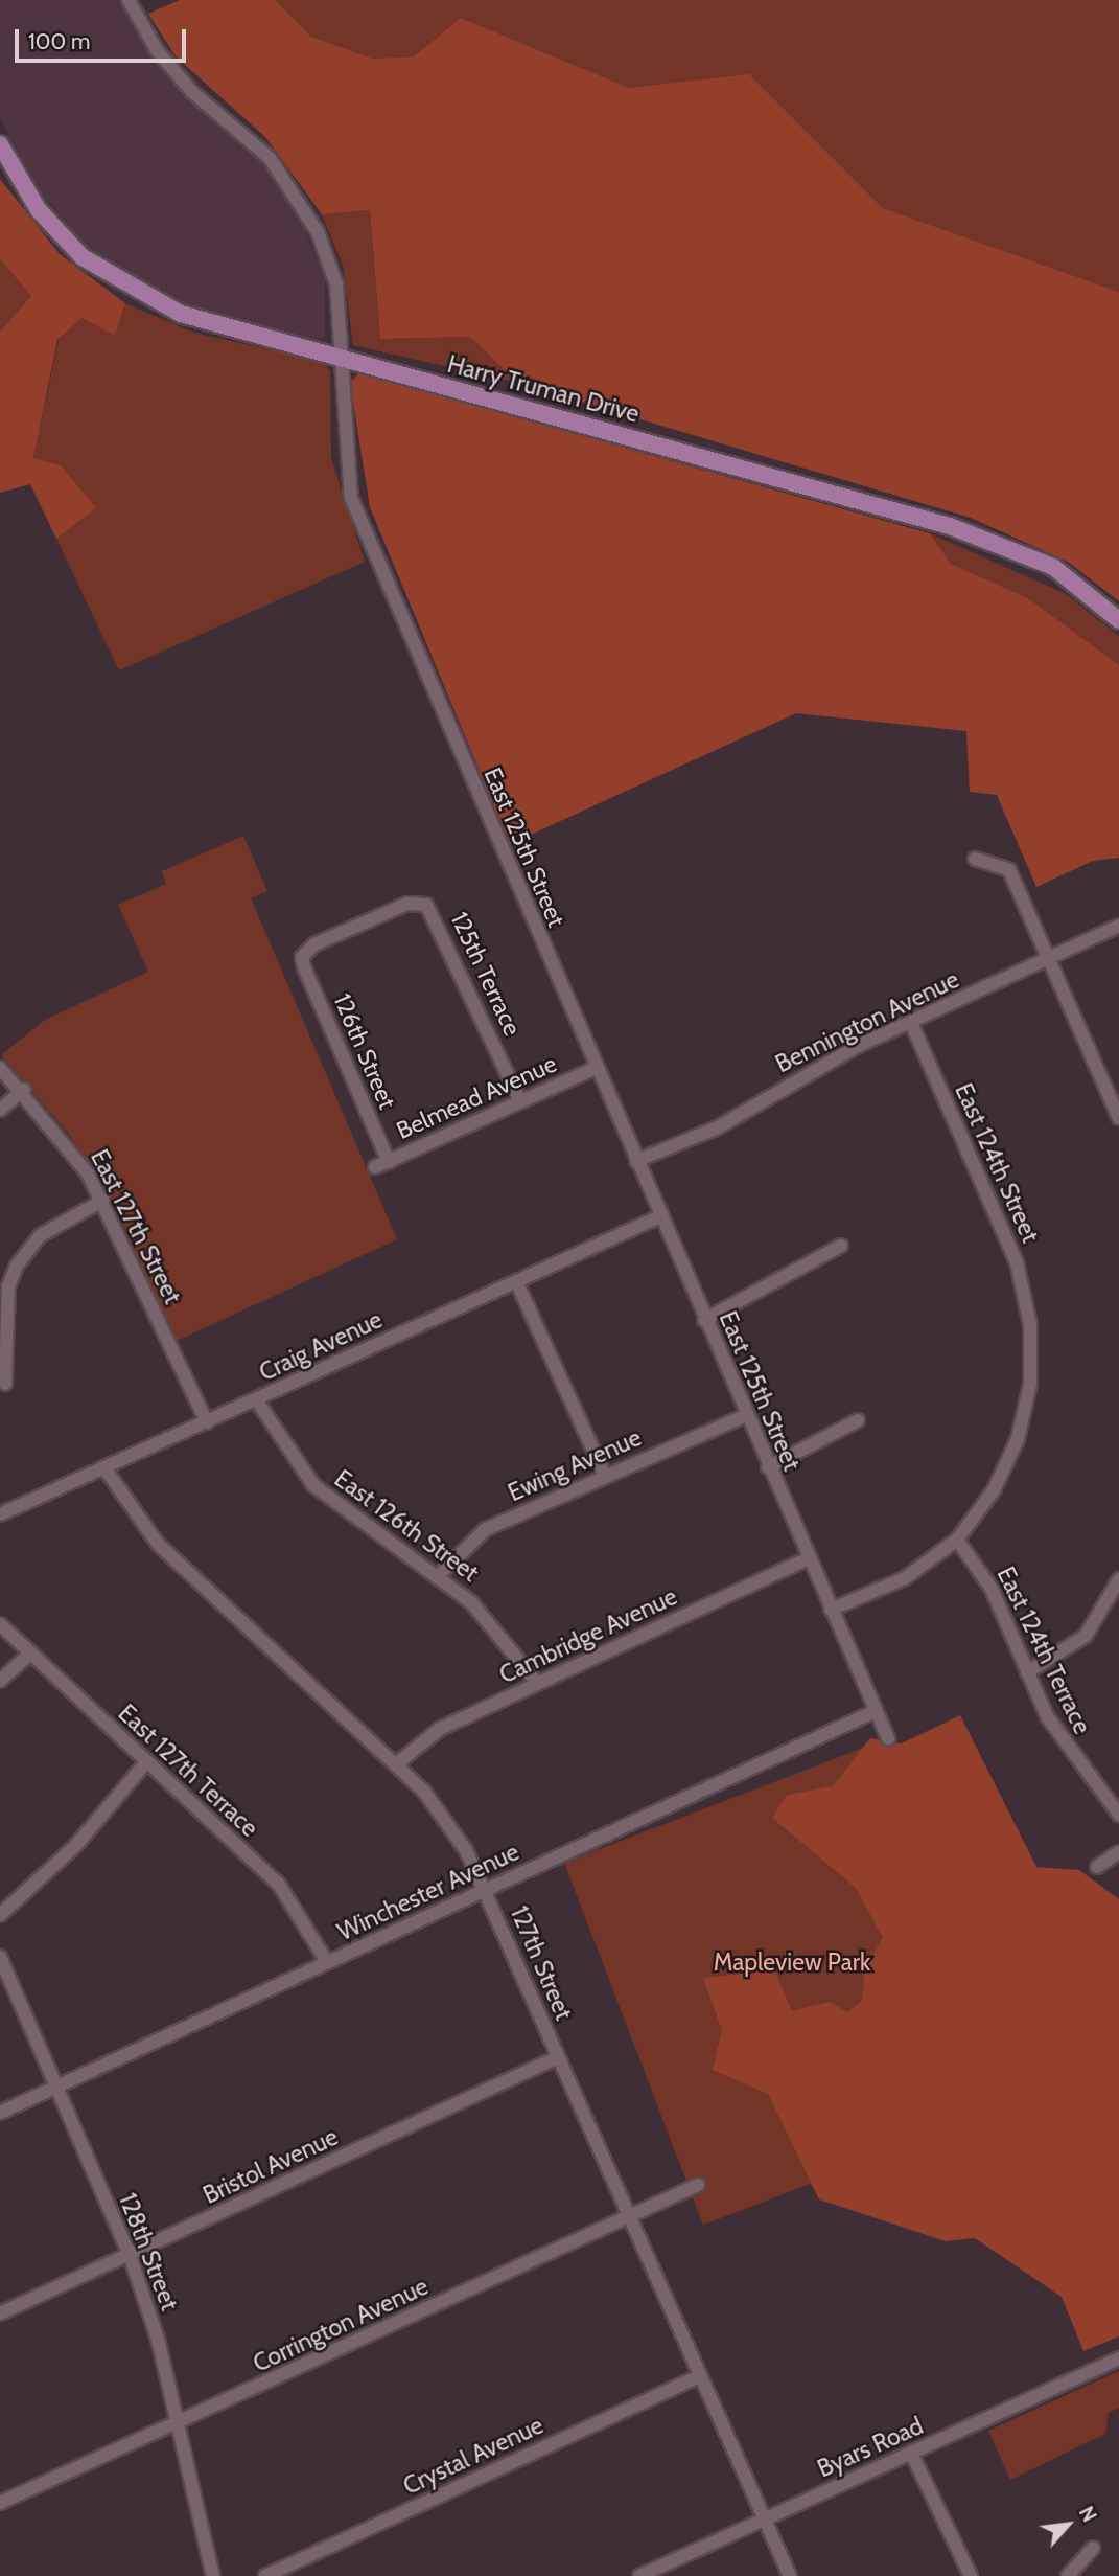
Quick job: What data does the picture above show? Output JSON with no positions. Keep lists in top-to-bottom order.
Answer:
{
  "streets": {
    "main road": ["Harry Truman Drive"],
    "street": [
      "East 125th Street",
      "125th Terrace",
      "Bennington Avenue",
      "126th Street",
      "Belmead Avenue",
      "East 124th Street",
      "East 127th Street",
      "Craig Avenue",
      "Ewing Avenue",
      "East 126th Street",
      "Cambridge Avenue",
      "East 124th Terrace",
      "East 127th Terrace",
      "Winchester Avenue",
      "127th Street",
      "Bristol Avenue",
      "128th Street",
      "Corrington Avenue",
      "Byars Road",
      "Crystal Avenue"
    ]
  },
  "crossings": [
    ["Harry Truman Drive", "East 125th Street"],
    ["East 125th Street", "Bennington Avenue"],
    ["East 125th Street", "Belmead Avenue"],
    ["East 125th Street", "Craig Avenue"],
    ["East 125th Street", "Ewing Avenue"],
    ["East 125th Street", "Cambridge Avenue"],
    ["East 125th Street", "Winchester Avenue"],
    ["125th Terrace", "126th Street"],
    ["125th Terrace", "Belmead Avenue"],
    ["Bennington Avenue", "East 124th Street"],
    ["126th Street", "Belmead Avenue"],
    ["East 124th Street", "East 124th Terrace"],
    ["East 127th Street", "Craig Avenue"],
    ["Craig Avenue", "East 126th Street"],
    ["Craig Avenue", "127th Street"],
    ["Ewing Avenue", "East 126th Street"],
    ["East 126th Street", "Cambridge Avenue"],
    ["Cambridge Avenue", "127th Street"],
    ["East 127th Terrace", "Winchester Avenue"],
    ["Winchester Avenue", "127th Street"],
    ["Winchester Avenue", "128th Street"],
    ["127th Street", "Bristol Avenue"],
    ["127th Street", "Corrington Avenue"],
    ["127th Street", "Byars Road"],
    ["127th Street", "Crystal Avenue"],
    ["Bristol Avenue", "128th Street"],
    ["128th Street", "Corrington Avenue"]
  ],
  "parks": ["Mapleview Park"],
  "scale_bar": "100 m",
  "north": "top right"
}
